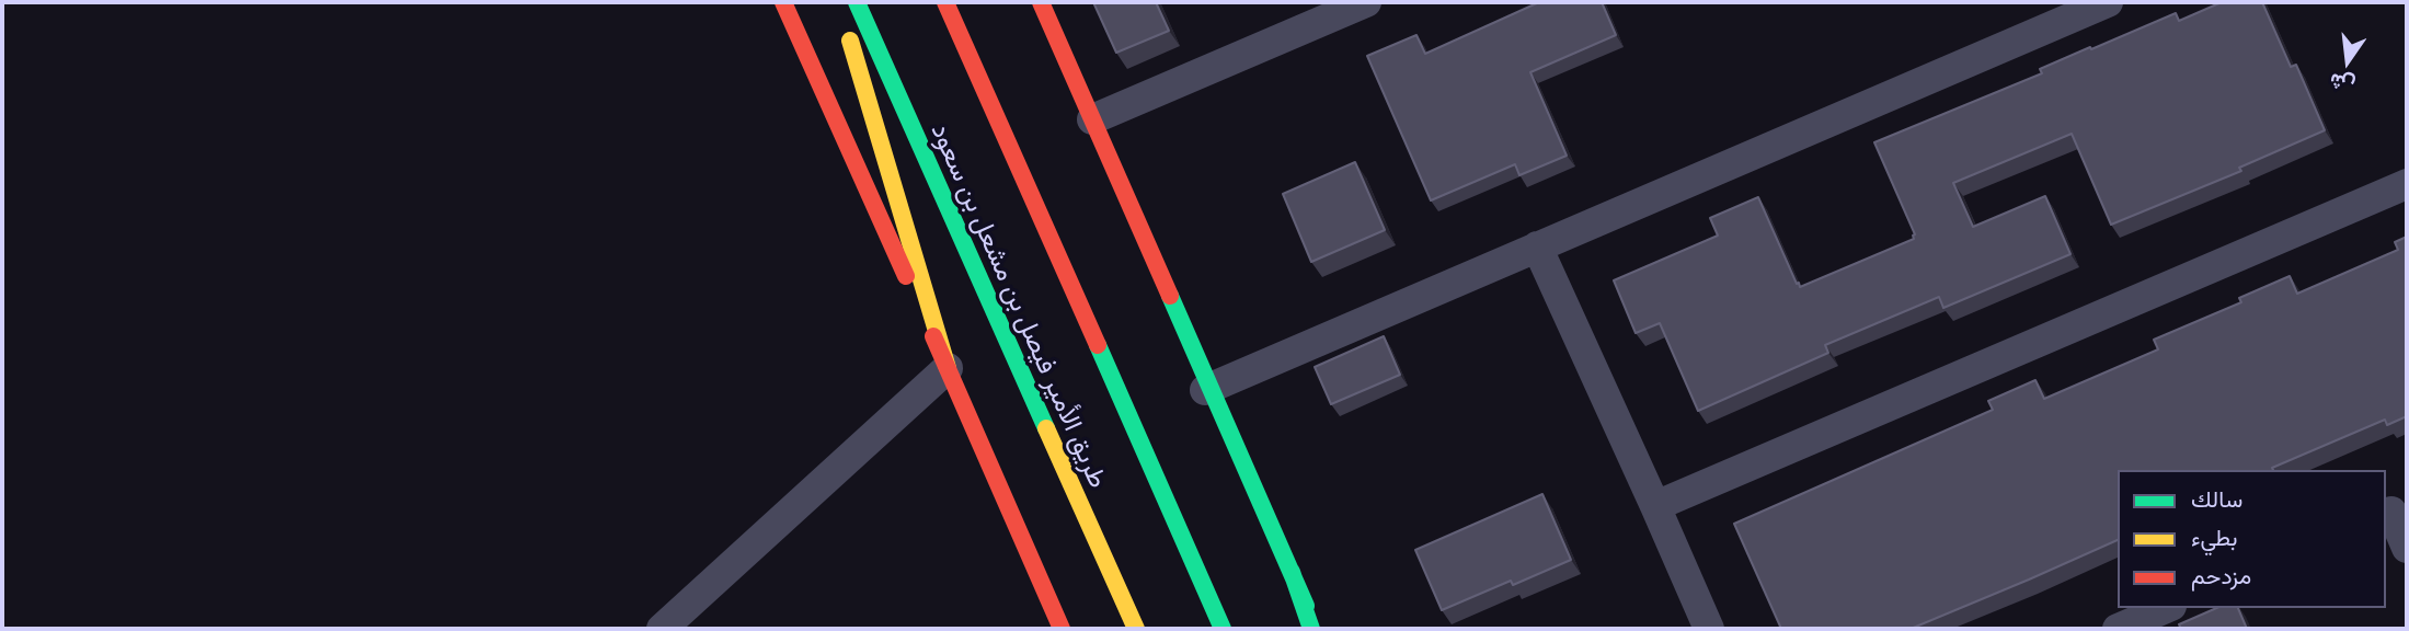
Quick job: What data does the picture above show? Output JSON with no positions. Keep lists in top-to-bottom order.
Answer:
{
  "streets": {
    "main road": ["طريق الأمير فيصل بن مشعل بن سعود"]
  },
  "legend": ["سالك", "بطيء", "مزدحم"],
  "north": "bottom"
}
